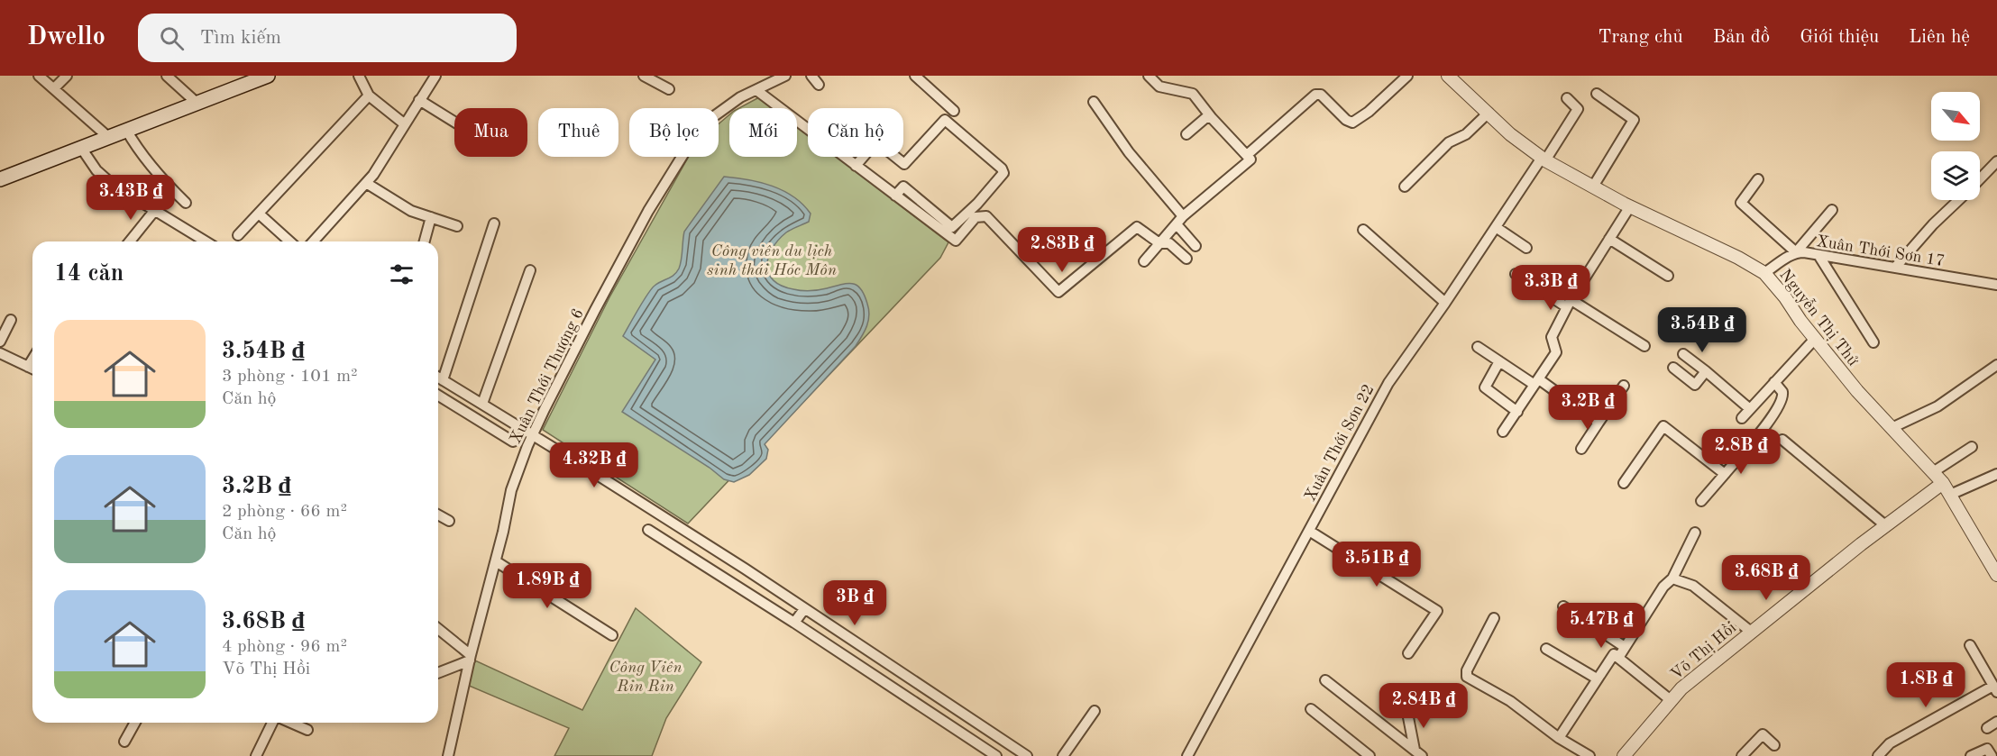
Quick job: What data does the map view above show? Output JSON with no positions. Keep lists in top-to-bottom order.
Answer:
{
  "streets": {
    "street": [
      "Xuân Thới Sơn 17",
      "Nguyễn Thị Thử",
      "Xuân Thới Thượng 6",
      "Xuân Thới Sơn 22",
      "Võ Thị Hồi"
    ]
  },
  "crossings": [
    ["Xuân Thới Sơn 17", "Nguyễn Thị Thử"],
    ["Nguyễn Thị Thử", "Xuân Thới Sơn 22"],
    ["Nguyễn Thị Thử", "Võ Thị Hồi"]
  ],
  "parks": ["Công viên du lịch sinh thái Hóc Môn", "Công Viên Rin Rin"],
  "north": "bottom right",
  "page": {
    "header": "Dwello",
    "search": "Tìm kiếm",
    "nav": [
      "Trang chủ",
      "Bản đồ",
      "Giới thiệu",
      "Liên hệ"
    ],
    "chip": [
      "Mua",
      "Thuê",
      "Bộ lọc",
      "Mới",
      "Căn hộ"
    ],
    "price": [
      "3.43B ₫",
      "2.83B ₫",
      "3.3B ₫",
      "3.54B ₫",
      "3.2B ₫",
      "2.8B ₫",
      "4.32B ₫",
      "3.51B ₫",
      "3.68B ₫",
      "1.89B ₫",
      "3B ₫",
      "5.47B ₫",
      "1.8B ₫",
      "2.84B ₫"
    ],
    "heading": "14 căn",
    "list": [
      {
        "name": "3.54B ₫",
        "note": "3 phòng · 101 m² · Căn hộ"
      },
      {
        "name": "3.2B ₫",
        "note": "2 phòng · 66 m² · Căn hộ"
      },
      {
        "name": "3.68B ₫",
        "note": "4 phòng · 96 m² · Võ Thị Hồi"
      }
    ]
  }
}
